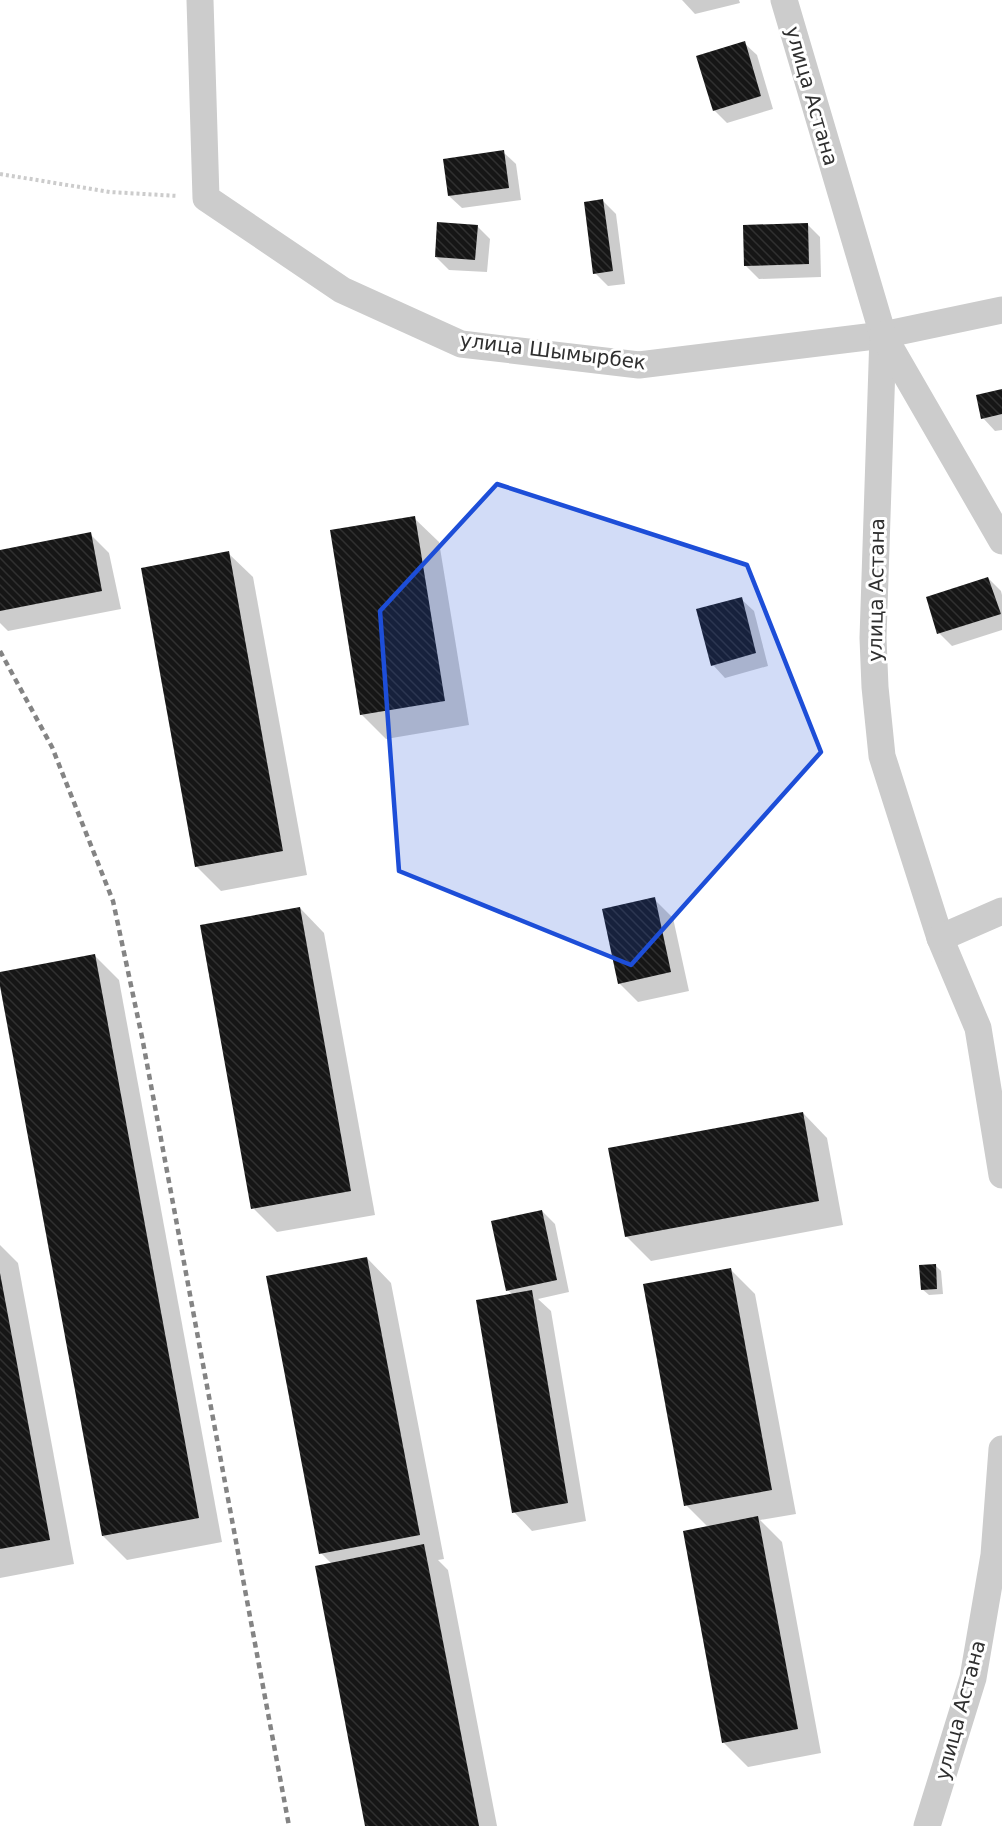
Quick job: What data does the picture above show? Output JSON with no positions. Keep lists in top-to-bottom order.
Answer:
{
  "streets": {
    "street": ["улица Астана", "улица Шымырбек"]
  },
  "crossings": [
    ["улица Астана", "улица Шымырбек"]
  ]
}
